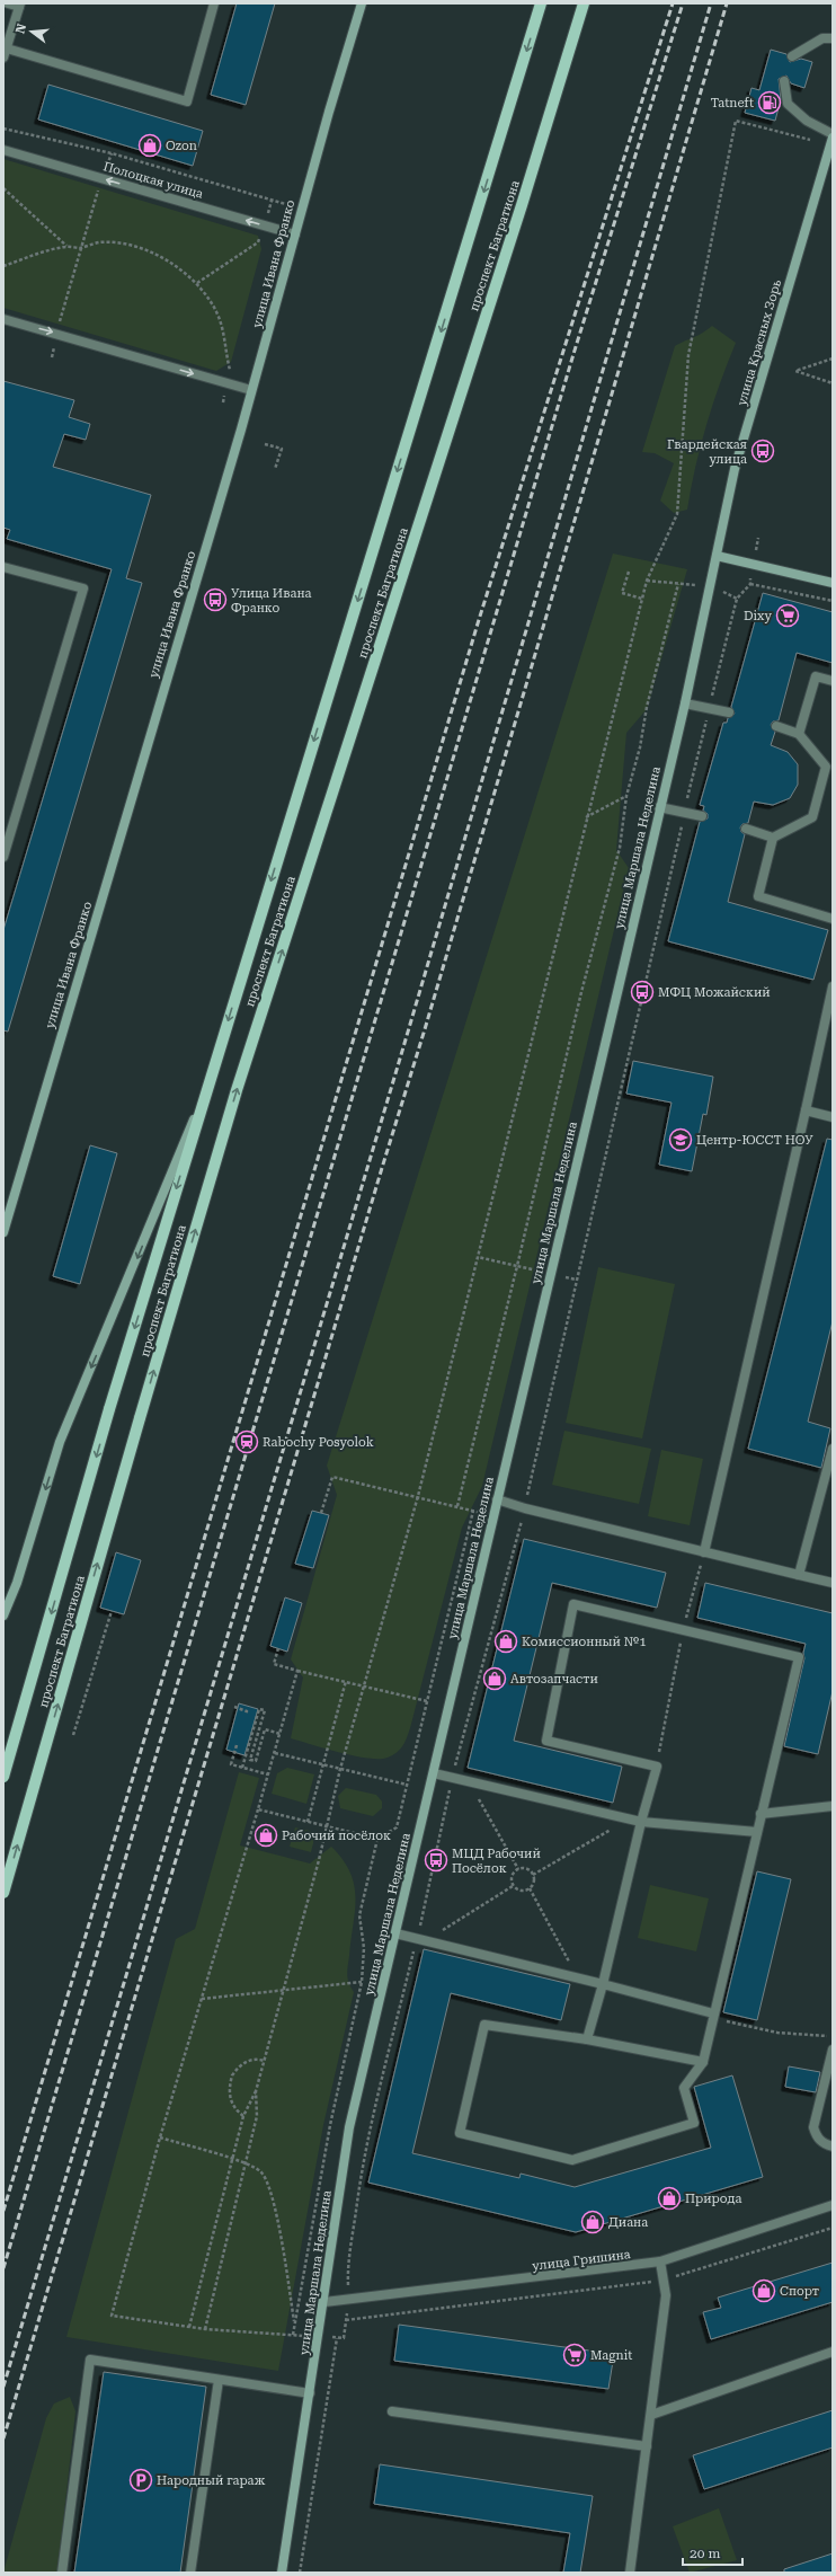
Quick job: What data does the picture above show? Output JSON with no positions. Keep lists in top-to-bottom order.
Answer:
{
  "streets": {
    "main road": ["проспект Багратиона"],
    "street": [
      "Полоцкая улица",
      "улица Ивана Франко",
      "улица Красных Зорь",
      "улица Маршала Неделина",
      "улица Гришина"
    ]
  },
  "crossings": [
    ["Полоцкая улица", "улица Ивана Франко"],
    ["улица Красных Зорь", "улица Маршала Неделина"],
    ["улица Маршала Неделина", "улица Гришина"]
  ],
  "one_way": ["Полоцкая улица"],
  "places": {
    "fuel station": ["Tatneft"],
    "shop": [
      "Ozon",
      "Комиссионный №1",
      "Автозапчасти",
      "Рабочий посёлок",
      "Природа",
      "Диана",
      "Спорт"
    ],
    "bus stop": [
      "Гвардейская улица",
      "Улица Ивана Франко",
      "МФЦ Можайский",
      "МЦД Рабочий Посёлок"
    ],
    "supermarket": ["Dixy", "Magnit"],
    "school or university": ["Центр-ЮССТ НОУ"],
    "station": ["Rabochy Posyolok"],
    "parking": ["Народный гараж"]
  },
  "scale_bar": "20 m",
  "north": "left"
}
